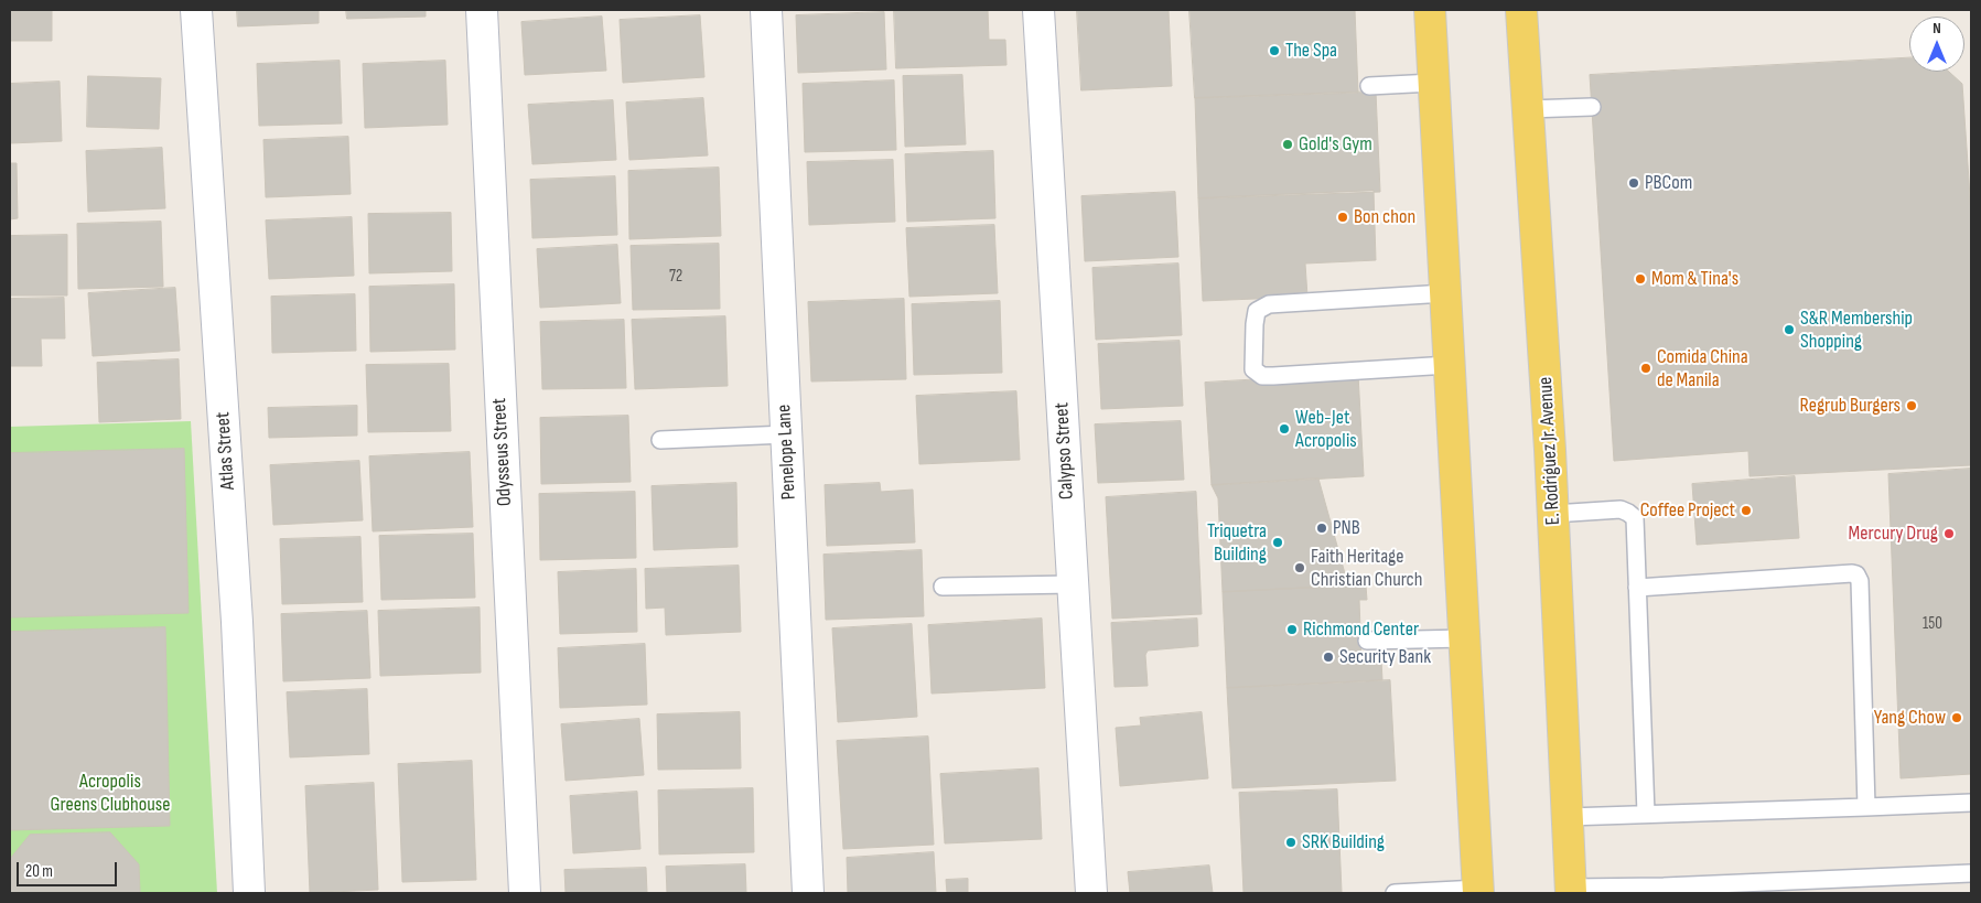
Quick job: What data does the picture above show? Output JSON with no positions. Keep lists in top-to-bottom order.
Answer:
{
  "streets": {
    "main road": ["E. Rodriguez Jr. Avenue"],
    "street": [
      "Atlas Street",
      "Calypso Street",
      "Odysseus Street",
      "Penelope Lane"
    ]
  },
  "parks": ["Acropolis Greens Clubhouse"],
  "places": [
    "The Spa",
    "Gold's Gym",
    "PBCom",
    "Bon chon",
    "Mom & Tina's",
    "S&R Membership Shopping",
    "Comida China de Manila",
    "Regrub Burgers",
    "Web-Jet Acropolis",
    "Coffee Project",
    "PNB",
    "Mercury Drug",
    "Triquetra Building",
    "Faith Heritage Christian Church",
    "Richmond Center",
    "Security Bank",
    "Yang Chow",
    "SRK Building"
  ],
  "house_numbers": ["72", "150"],
  "scale_bar": "20 m",
  "north": "top"
}
